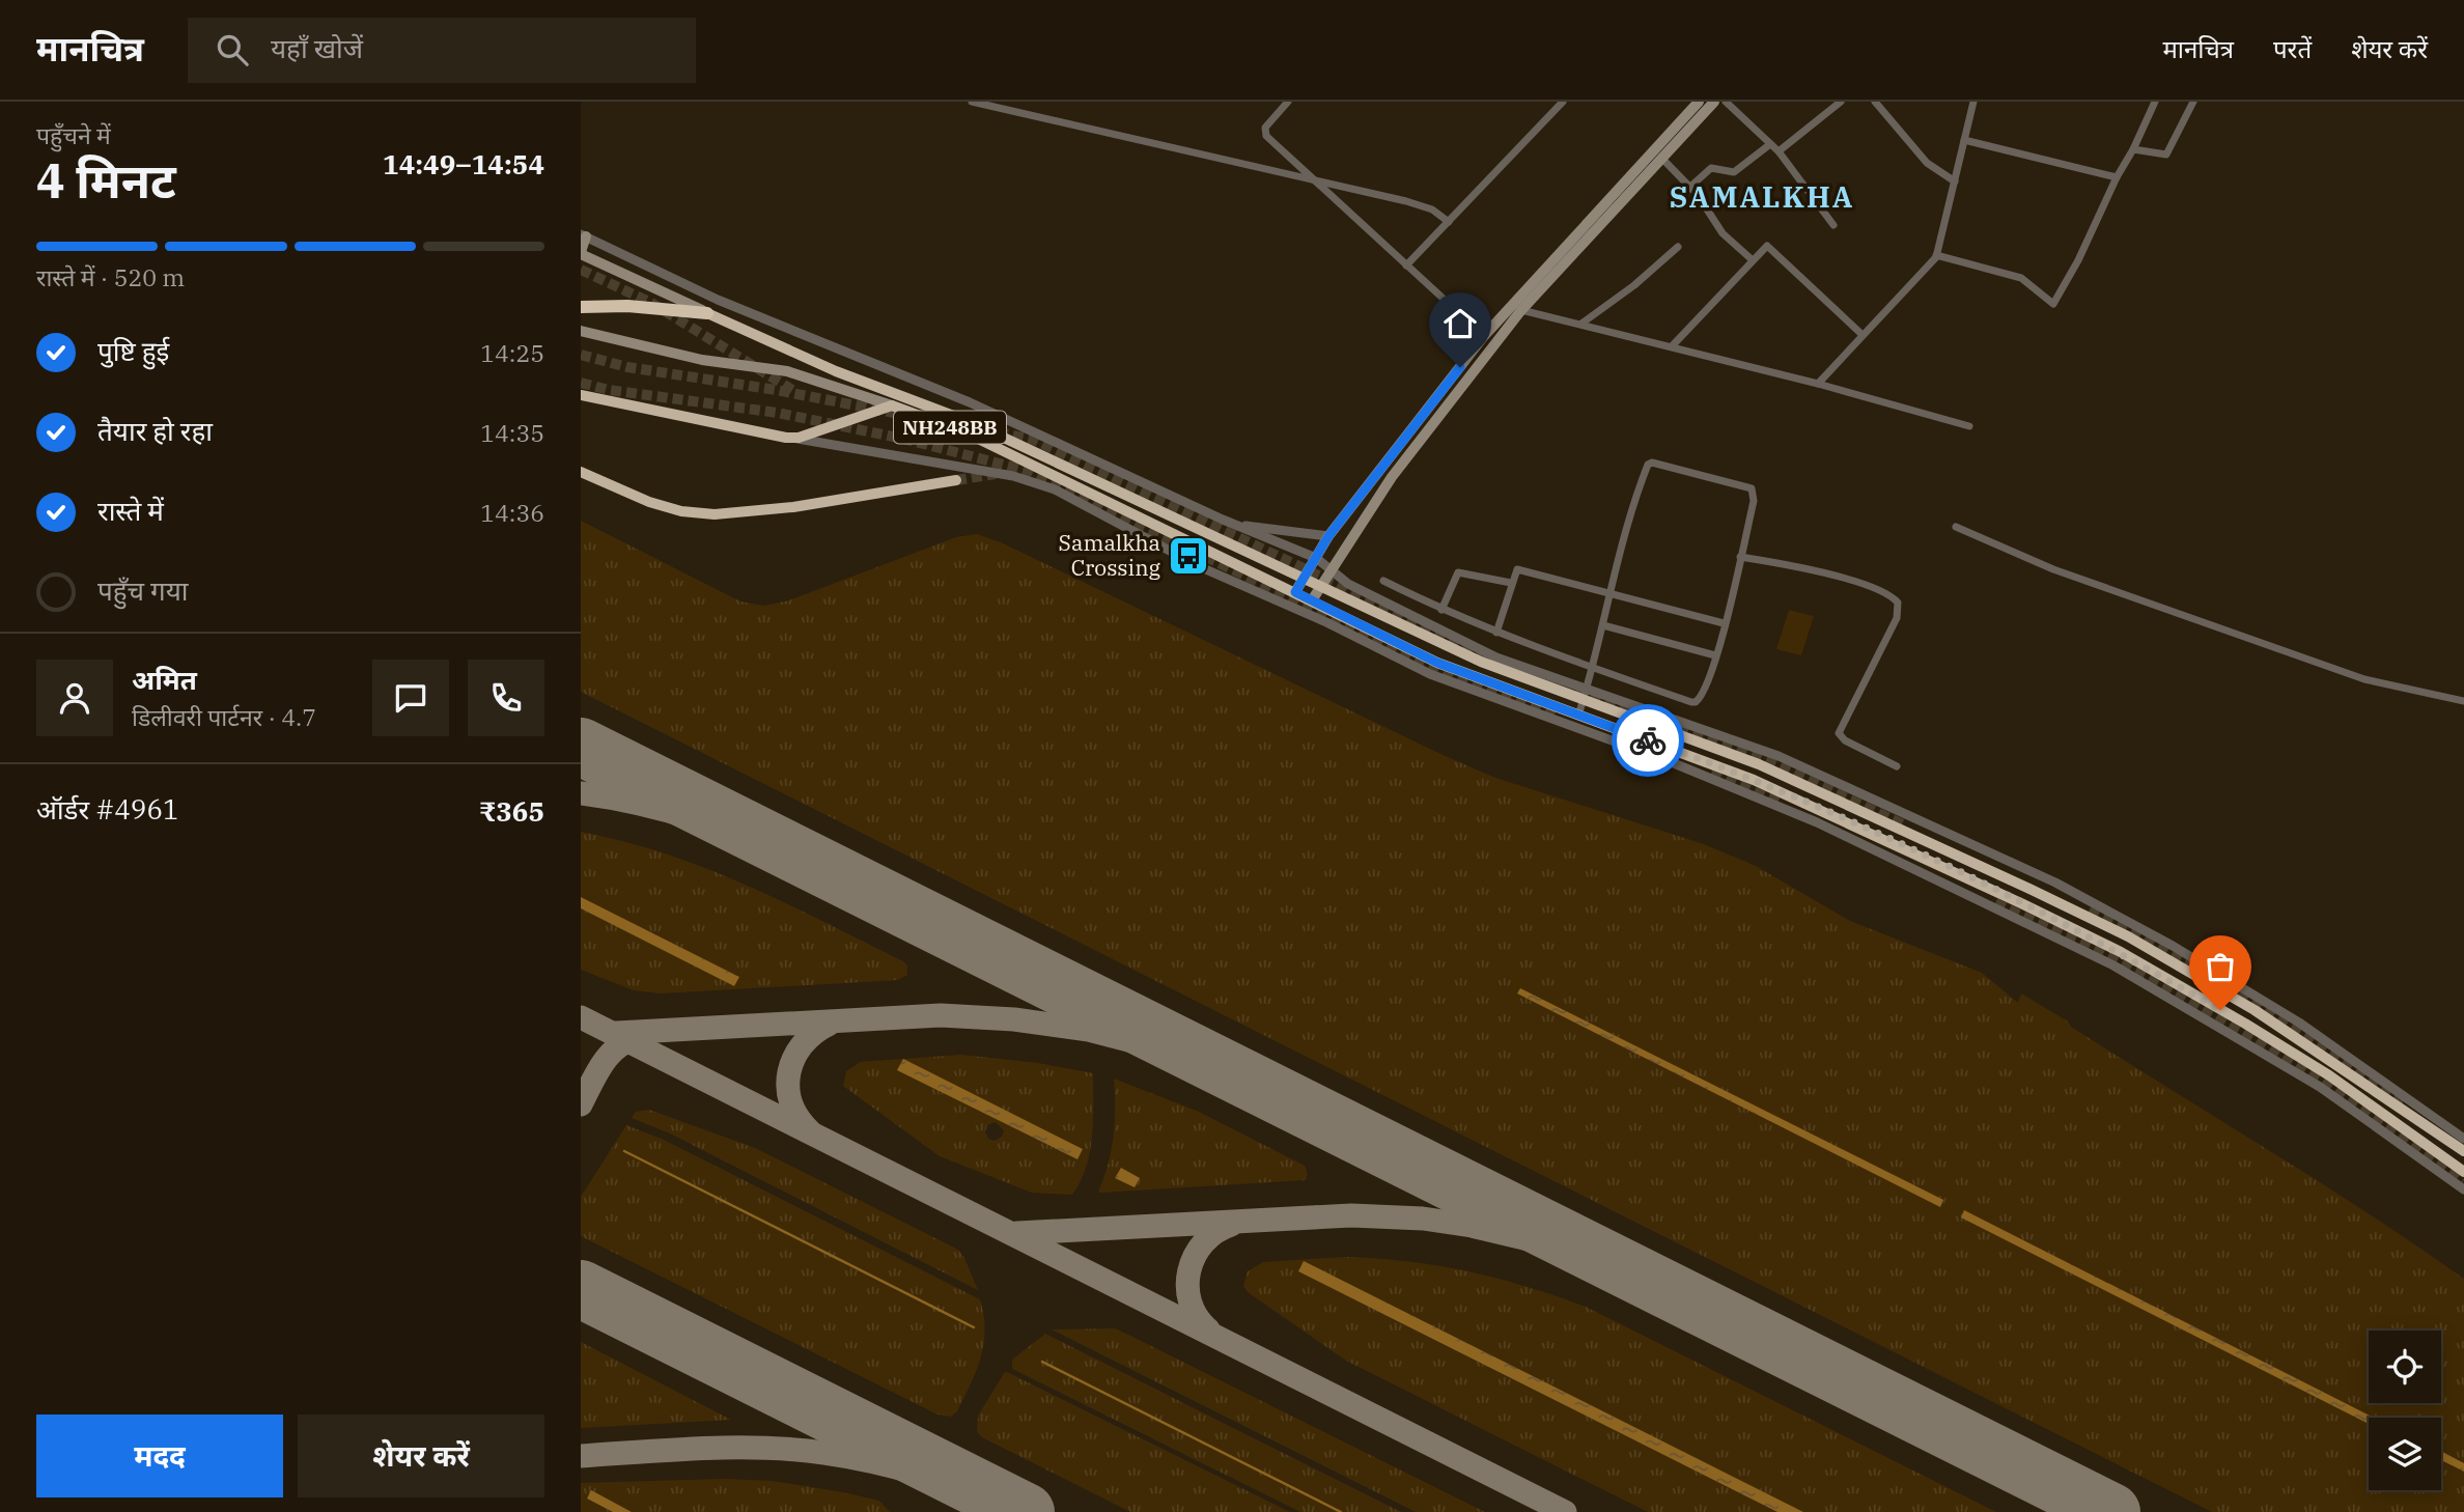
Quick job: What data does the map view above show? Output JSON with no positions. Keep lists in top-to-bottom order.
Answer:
{
  "streets": {
    "highway": ["NH248BB"]
  },
  "districts": ["SAMALKHA"],
  "places": {
    "bus stop": ["Samalkha Crossing"]
  },
  "page": {
    "header": "मानचित्र",
    "search": "यहाँ खोजें",
    "nav": ["मानचित्र", "परतें", "शेयर करें"],
    "heading": ["4 मिनट", "पहुँचने में", "14:49–14:54"],
    "panel": [
      "अमित",
      "डिलीवरी पार्टनर · 4.7",
      "ऑर्डर #4961",
      "₹365"
    ],
    "bar": "रास्ते में · 520 m",
    "list": [
      ["पुष्टि हुई", "14:25"],
      ["तैयार हो रहा", "14:35"],
      ["रास्ते में", "14:36"],
      "पहुँच गया"
    ],
    "buttons": ["मदद", "शेयर करें"]
  }
}
